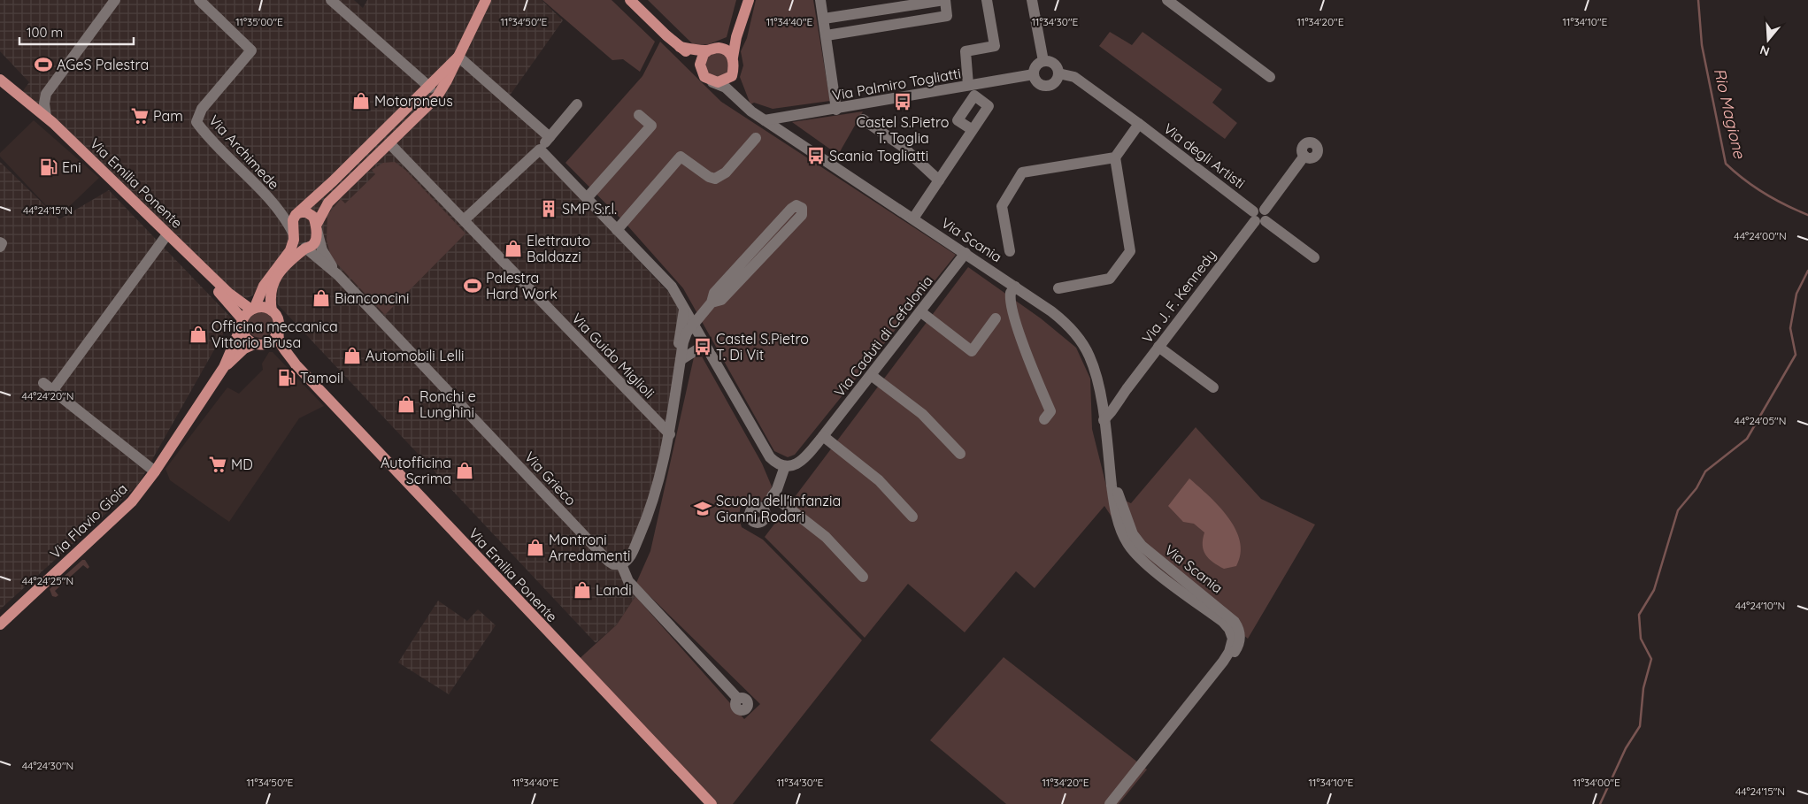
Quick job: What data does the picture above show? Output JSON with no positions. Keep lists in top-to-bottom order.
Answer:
{
  "streets": {
    "main road": ["Via Emilia Ponente", "Via Scania", "Via Flavio Gioia"],
    "street": [
      "Via Palmiro Togliatti",
      "Via Archimede",
      "Via degli Artisti",
      "Via J. F. Kennedy",
      "Via Caduti di Cefalonia",
      "Via Guido Miglioli",
      "Via Grieco"
    ]
  },
  "crossings": [
    ["Via Palmiro Togliatti", "Via degli Artisti"],
    ["Via Palmiro Togliatti", "Via Scania"],
    ["Via degli Artisti", "Via J. F. Kennedy"],
    ["Via Scania", "Via J. F. Kennedy"],
    ["Via Scania", "Via Caduti di Cefalonia"]
  ],
  "water": ["Rio Magione"],
  "places": {
    "sports": ["AGeS Palestra", "Palestra Hard Work"],
    "shop": [
      "Motorpneus",
      "Elettrauto Baldazzi",
      "Bianconcini",
      "Officina meccanica Vittorio Brusa",
      "Automobili Lelli",
      "Ronchi e Lunghini",
      "Autofficina Scrima",
      "Montroni Arredamenti",
      "Landi"
    ],
    "bus stop": ["Castel S.Pietro T. Toglia", "Scania Togliatti", "Castel S.Pietro T. Di Vit"],
    "supermarket": ["Pam", "MD"],
    "fuel station": ["Eni", "Tamoil"],
    "building": ["SMP S.r.l."],
    "school or university": ["Scuola dell'infanzia Gianni Rodari"]
  },
  "scale_bar": "100 m",
  "north": "bottom",
  "coordinates": [
    "11°35'00\"E",
    "11°34'50\"E",
    "11°34'40\"E",
    "11°34'30\"E",
    "11°34'20\"E",
    "11°34'10\"E",
    "44°24'15\"N",
    "44°24'00\"N",
    "44°24'20\"N",
    "44°24'05\"N",
    "44°24'25\"N",
    "44°24'10\"N",
    "44°24'30\"N",
    "11°34'00\"E"
  ]
}
